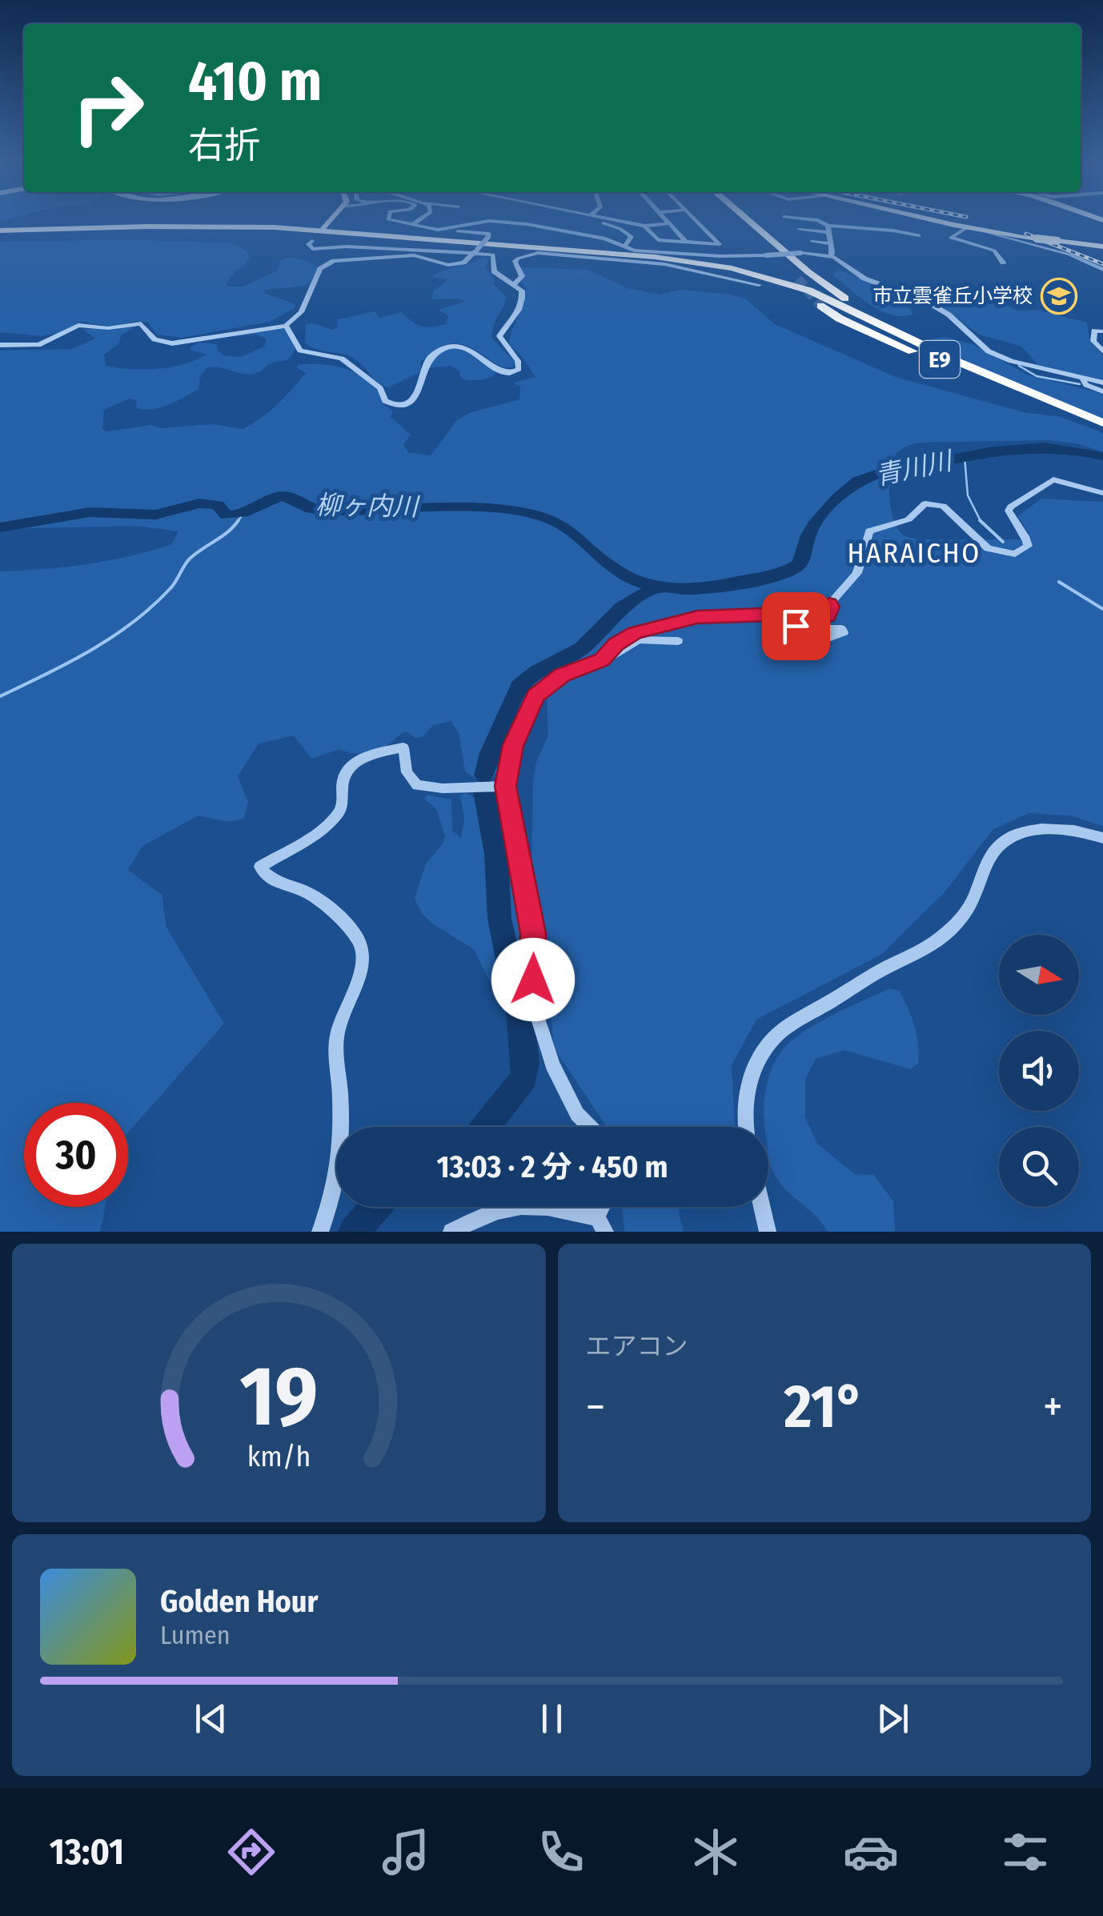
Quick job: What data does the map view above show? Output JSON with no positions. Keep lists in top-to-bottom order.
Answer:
{
  "streets": {
    "highway": ["E9"]
  },
  "districts": ["HARAICHO"],
  "water": ["青川川", "柳ヶ内川"],
  "places": {
    "school or university": ["市立雲雀丘小学校"]
  },
  "north": "right",
  "page": {
    "turn": ["410 m", "右折"],
    "limit": "30",
    "trip": "13:03 · 2 分 · 450 m",
    "tile": "エアコン",
    "heat": ["−", "21°", "+"],
    "song": ["Golden Hour", "Lumen"],
    "tabs": "13:01",
    "gauge": ["19", "km/h"]
  }
}
